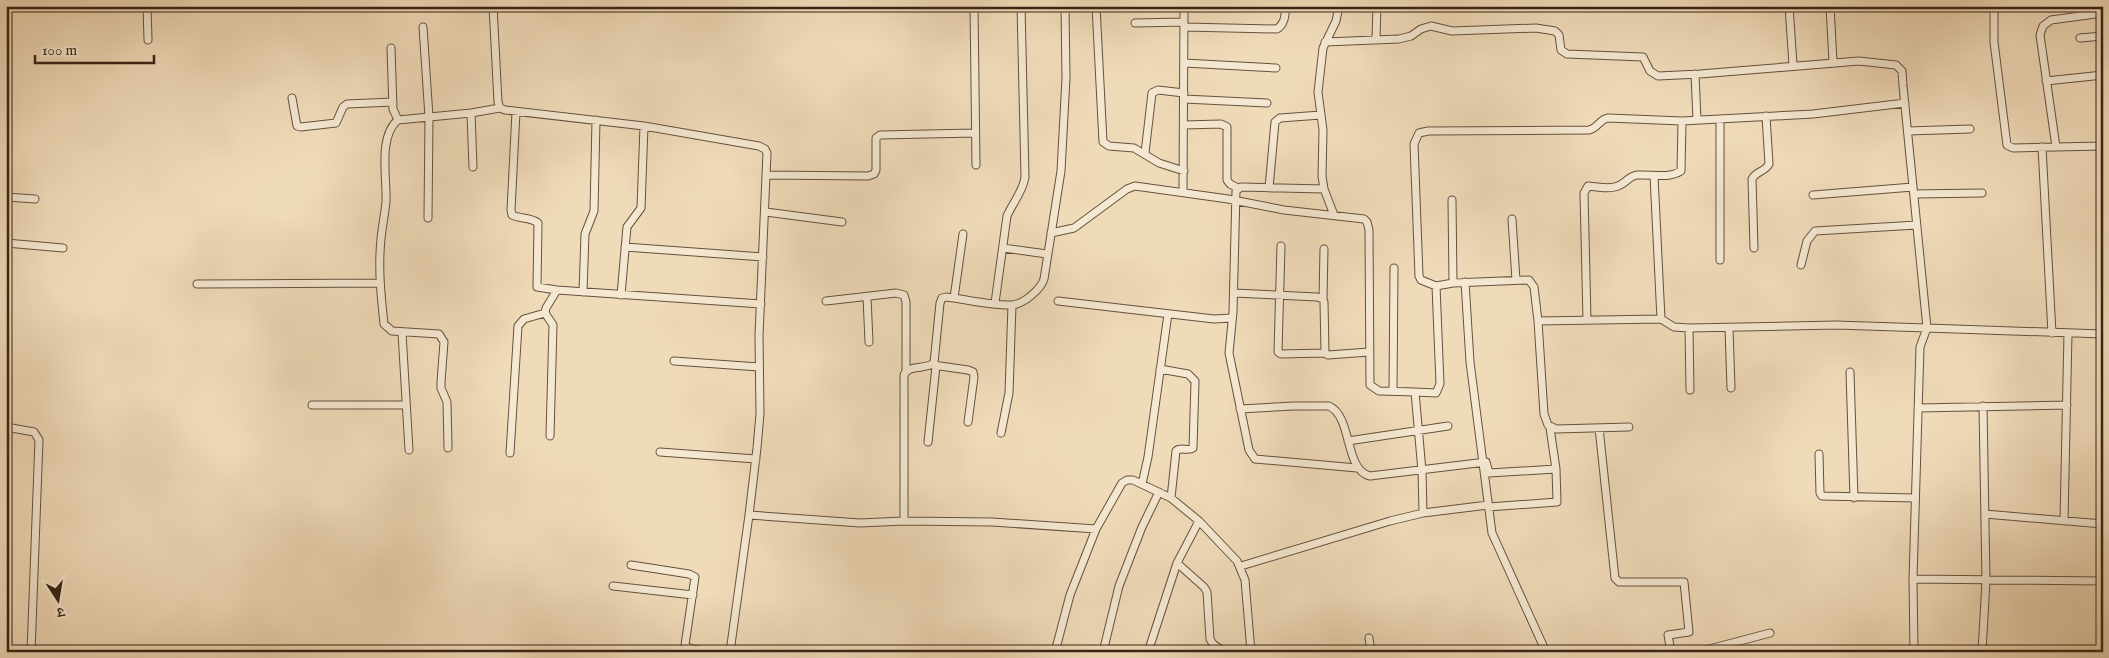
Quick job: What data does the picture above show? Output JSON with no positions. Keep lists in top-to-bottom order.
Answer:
{
  "scale_bar": "100 m",
  "north": "bottom"
}
